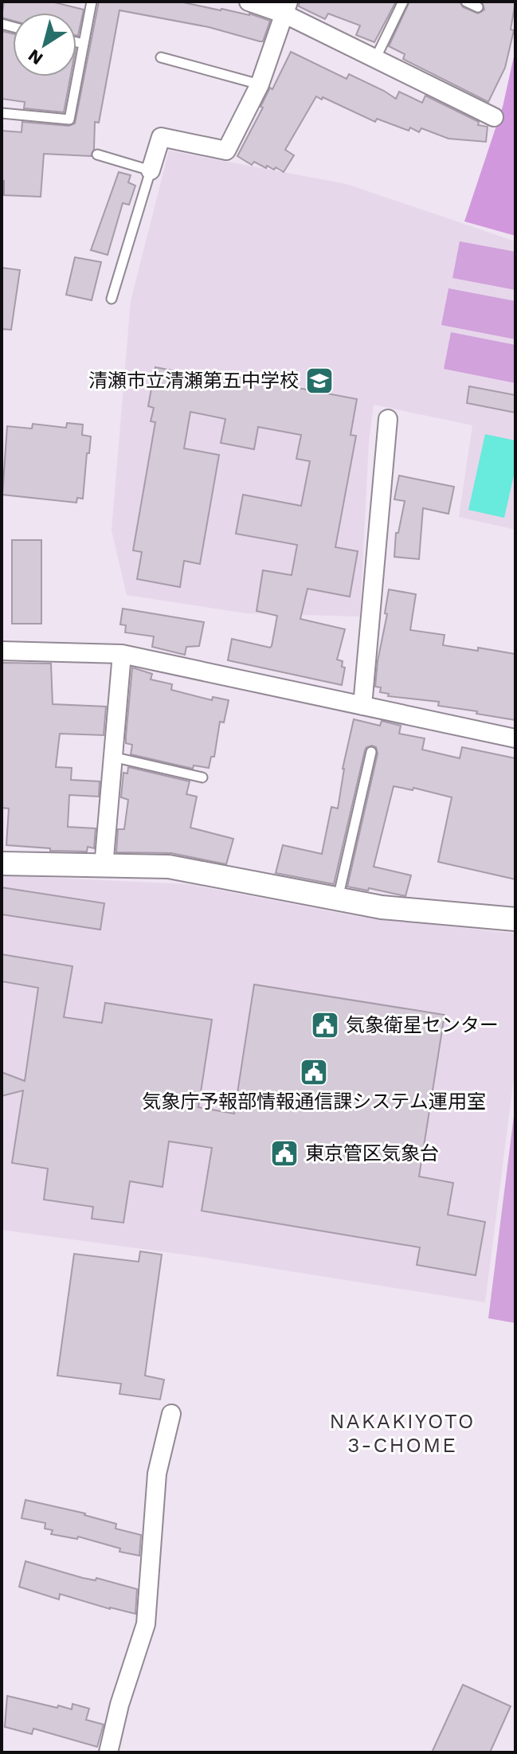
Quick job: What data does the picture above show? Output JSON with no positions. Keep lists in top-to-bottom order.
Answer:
{
  "districts": ["NAKAKIYOTO 3-CHOME"],
  "places": {
    "school or university": ["清瀬市立清瀬第五中学校"],
    "public building": ["気象衛星センター", "気象庁予報部情報通信課システム運用室", "東京管区気象台"]
  },
  "north": "bottom left"
}
